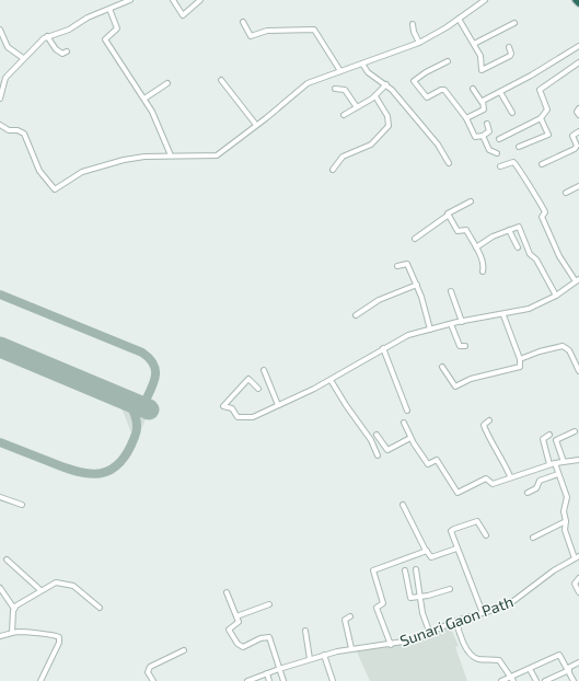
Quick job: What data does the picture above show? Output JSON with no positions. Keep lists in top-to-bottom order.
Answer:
{
  "streets": {
    "street": ["Sunari Gaon Path"]
  }
}
